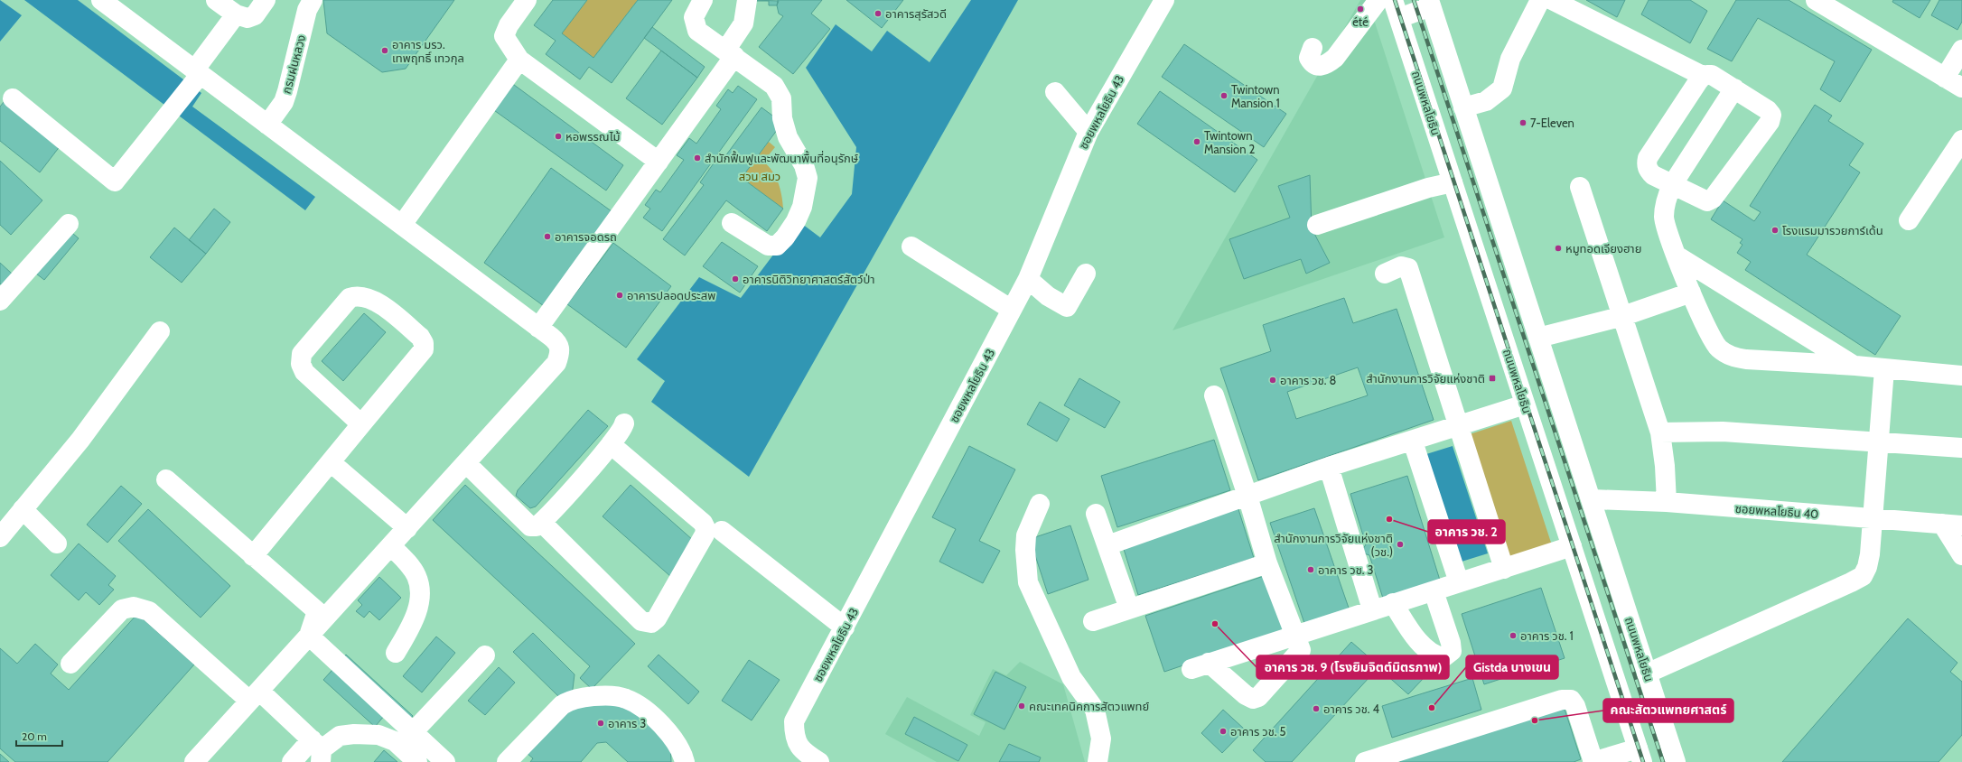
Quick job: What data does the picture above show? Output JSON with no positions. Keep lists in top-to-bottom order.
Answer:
{
  "streets": {
    "street": [
      "กรมฝนหลวง",
      "ถนนพหลโยธิน",
      "ซอยพหลโยธิน 43",
      "ซอยพหลโยธิน 40"
    ]
  },
  "crossings": [
    ["ถนนพหลโยธิน", "ซอยพหลโยธิน 40"]
  ],
  "parks": ["สวน สมว"],
  "places": {
    "other": [
      "été",
      "อาคารสุรัสวดี",
      "อาคาร มรว. เทพฤทธิ์ เทวกุล",
      "Twintown Mansion 1",
      "7-Eleven",
      "หอพรรณไม้",
      "Twintown Mansion 2",
      "สำนักฟื้นฟูและพัฒนาพื้นที่อนุรักษ์",
      "โรงแรมมารวยการ์เด้น",
      "อาคารจอดรถ",
      "หมูทอดเจียงฮาย",
      "อาคารนิติวิทยาศาสตร์สัตว์ป่า",
      "อาคารปลอดประสพ",
      "อาคาร วช. 8",
      "อาคาร วช. 2",
      "สำนักงานการวิจัยแห่งชาติ (วช.)",
      "อาคาร วช. 3",
      "อาคาร วช. 9 (โรงยิมจิตต์มิตรภาพ)",
      "อาคาร วช. 1",
      "คณะเทคนิคการสัตวแพทย์",
      "Gistda บางเขน",
      "อาคาร วช. 4",
      "คณะสัตวแพทยศาสตร์",
      "อาคาร 3",
      "อาคาร วช. 5"
    ],
    "transit": ["สำนักงานการวิจัยแห่งชาติ"]
  },
  "scale_bar": "20 m"
}
